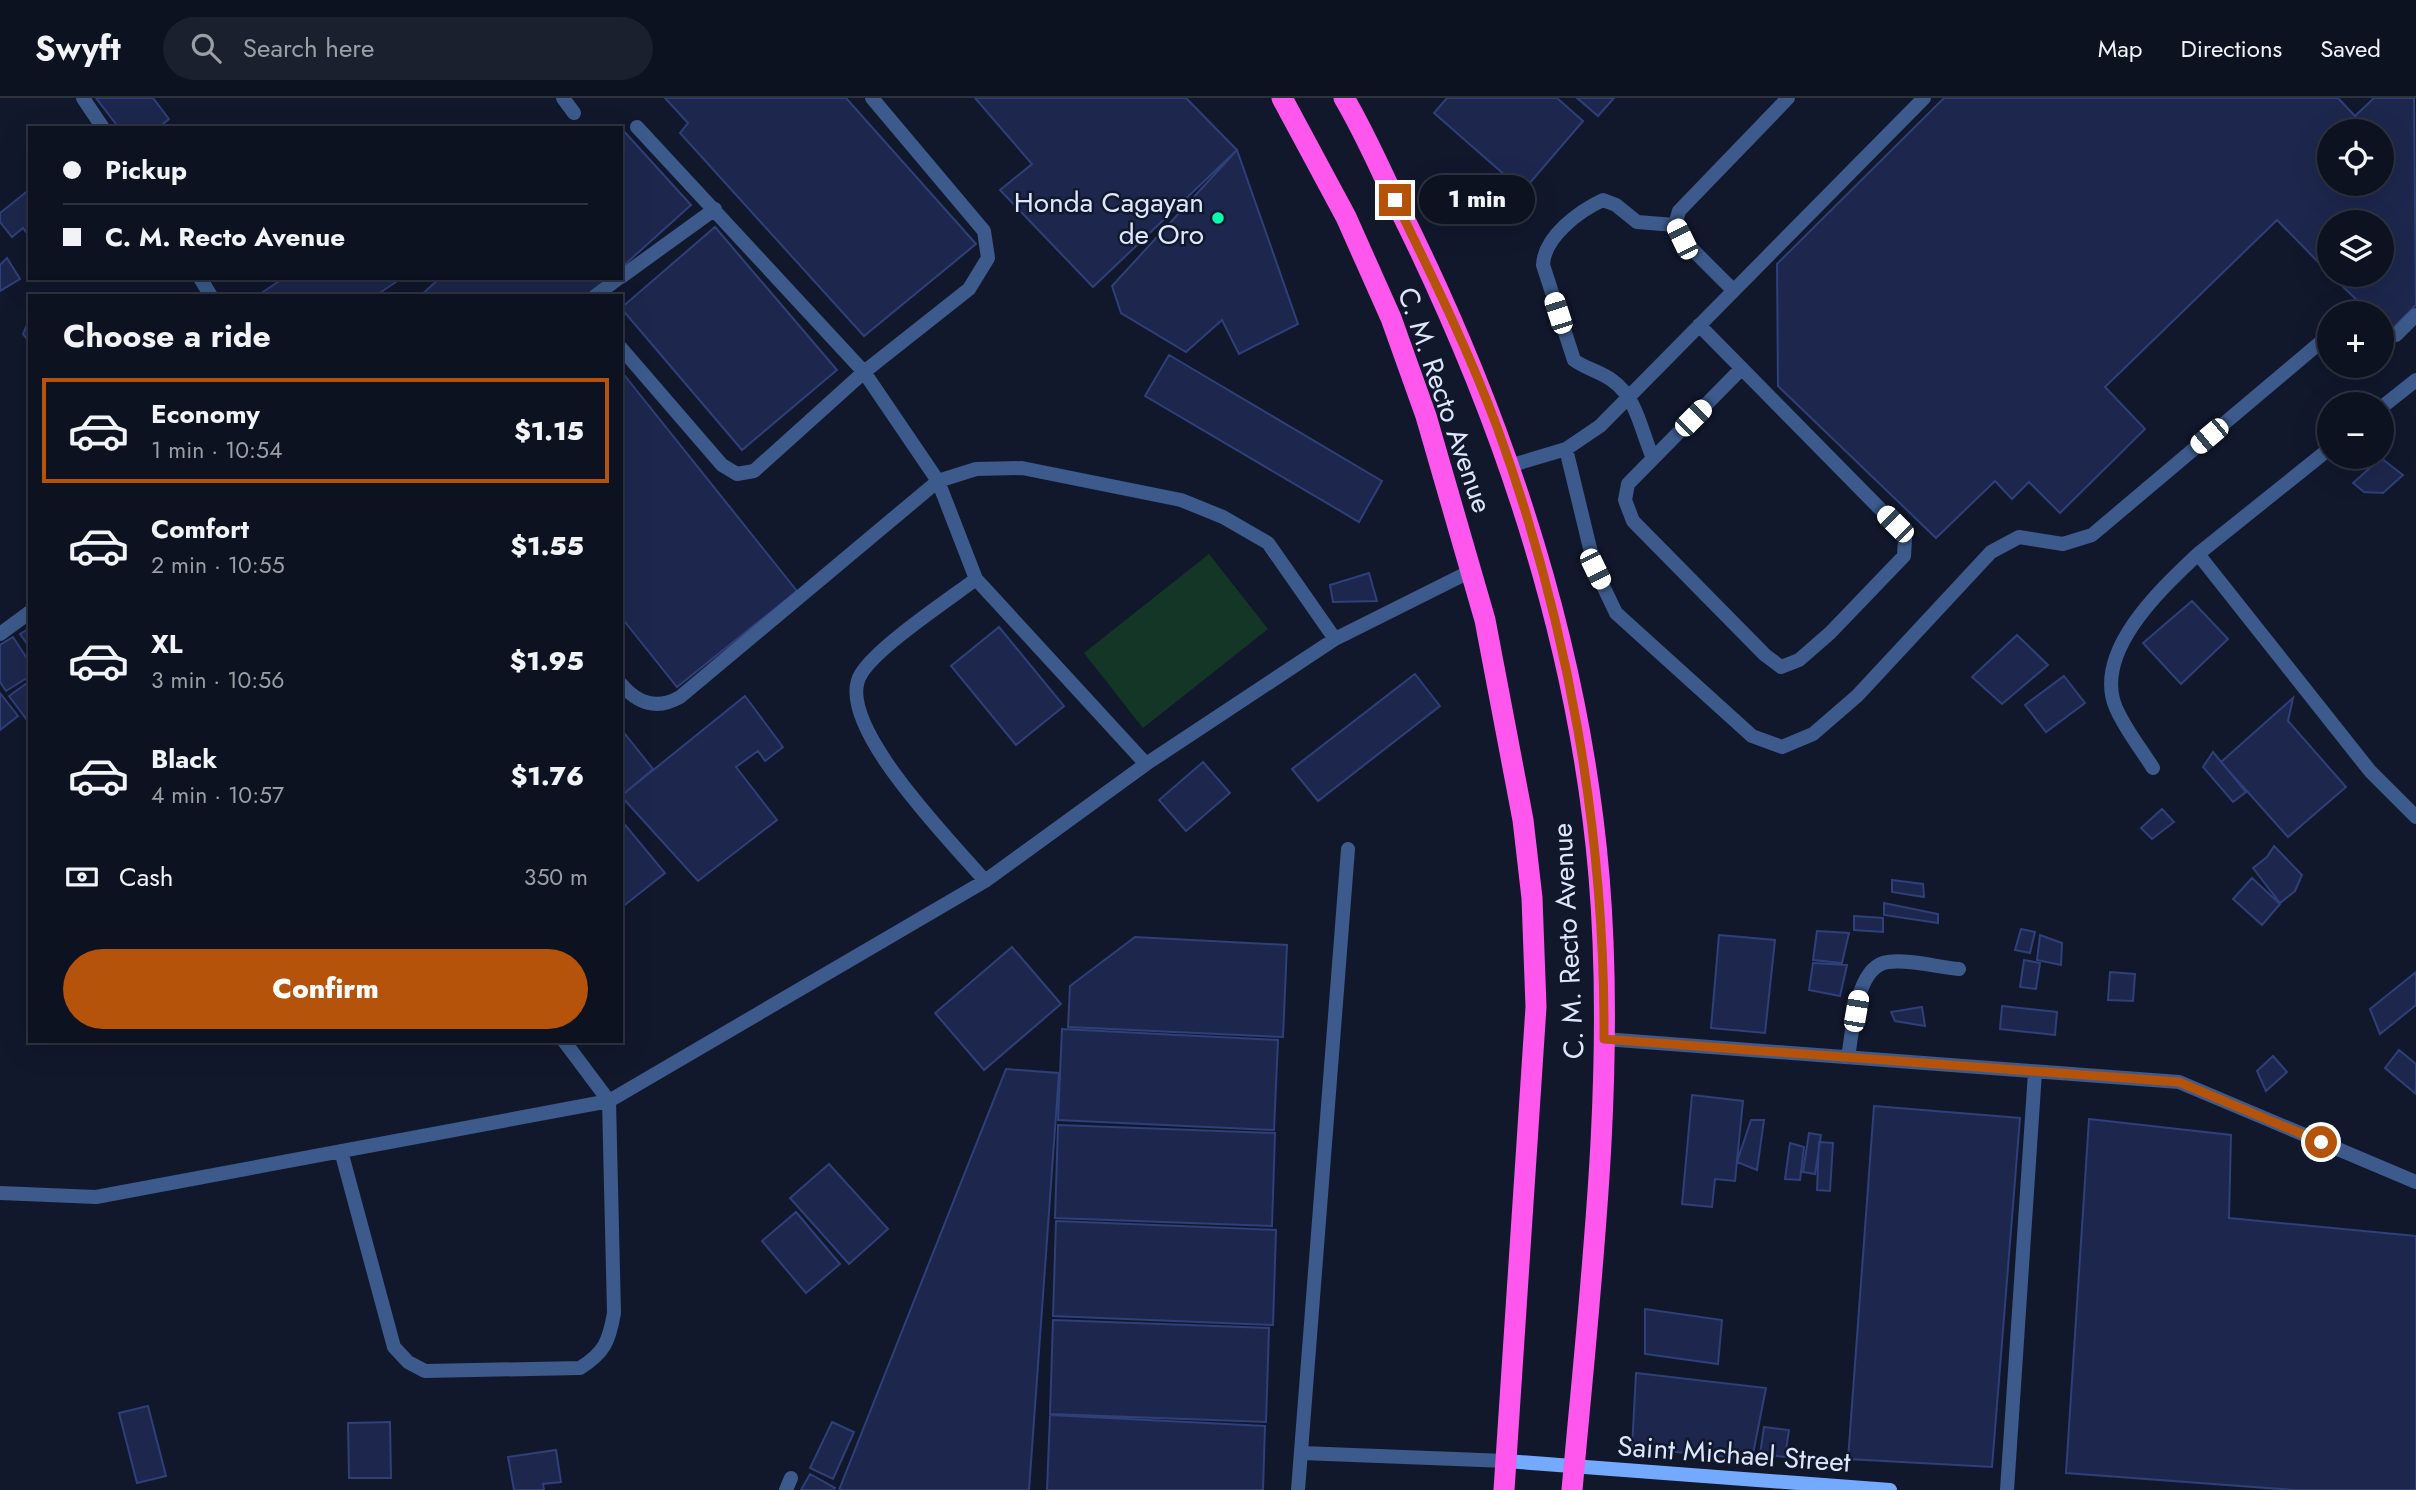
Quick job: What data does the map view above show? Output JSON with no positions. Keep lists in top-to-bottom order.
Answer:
{
  "streets": {
    "highway": ["C. M. Recto Avenue"],
    "street": ["Saint Michael Street"]
  },
  "crossings": [
    ["C. M. Recto Avenue", "Saint Michael Street"]
  ],
  "places": ["Honda Cagayan de Oro"],
  "page": {
    "header": "Swyft",
    "search": "Search here",
    "nav": ["Map", "Directions", "Saved"],
    "map_buttons": ["+", "−"],
    "banner": ["Pickup", "C. M. Recto Avenue"],
    "bubble": "1 min",
    "heading": "Choose a ride",
    "list": [
      {
        "name": "Economy",
        "note": "1 min · 10:54",
        "value": "$1.15"
      },
      {
        "name": "Comfort",
        "note": "2 min · 10:55",
        "value": "$1.55"
      },
      {
        "name": "XL",
        "note": "3 min · 10:56",
        "value": "$1.95"
      },
      {
        "name": "Black",
        "note": "4 min · 10:57",
        "value": "$1.76"
      }
    ],
    "pay": ["Cash", "350 m"],
    "buttons": "Confirm"
  }
}
